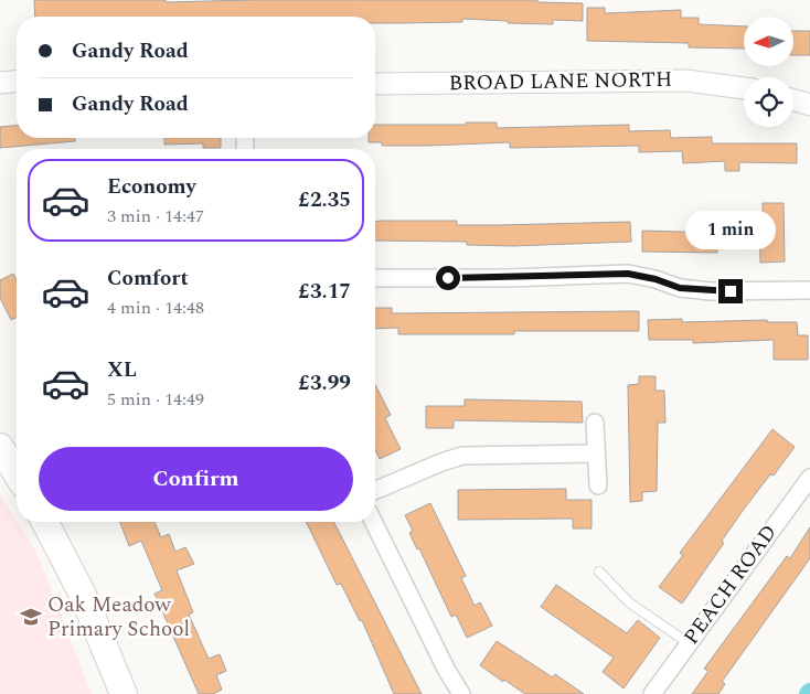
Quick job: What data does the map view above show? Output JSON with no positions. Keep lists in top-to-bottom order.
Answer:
{
  "streets": {
    "street": ["BROAD LANE NORTH", "PEACH ROAD"]
  },
  "places": {
    "school or university": ["Oak Meadow Primary School"]
  },
  "north": "left",
  "page": {
    "banner": ["Gandy Road", "Gandy Road"],
    "list": [
      {
        "name": "Economy",
        "note": "3 min · 14:47",
        "value": "£2.35"
      },
      {
        "name": "Comfort",
        "note": "4 min · 14:48",
        "value": "£3.17"
      },
      {
        "name": "XL",
        "note": "5 min · 14:49",
        "value": "£3.99"
      }
    ],
    "bubble": "1 min",
    "buttons": "Confirm"
  }
}
